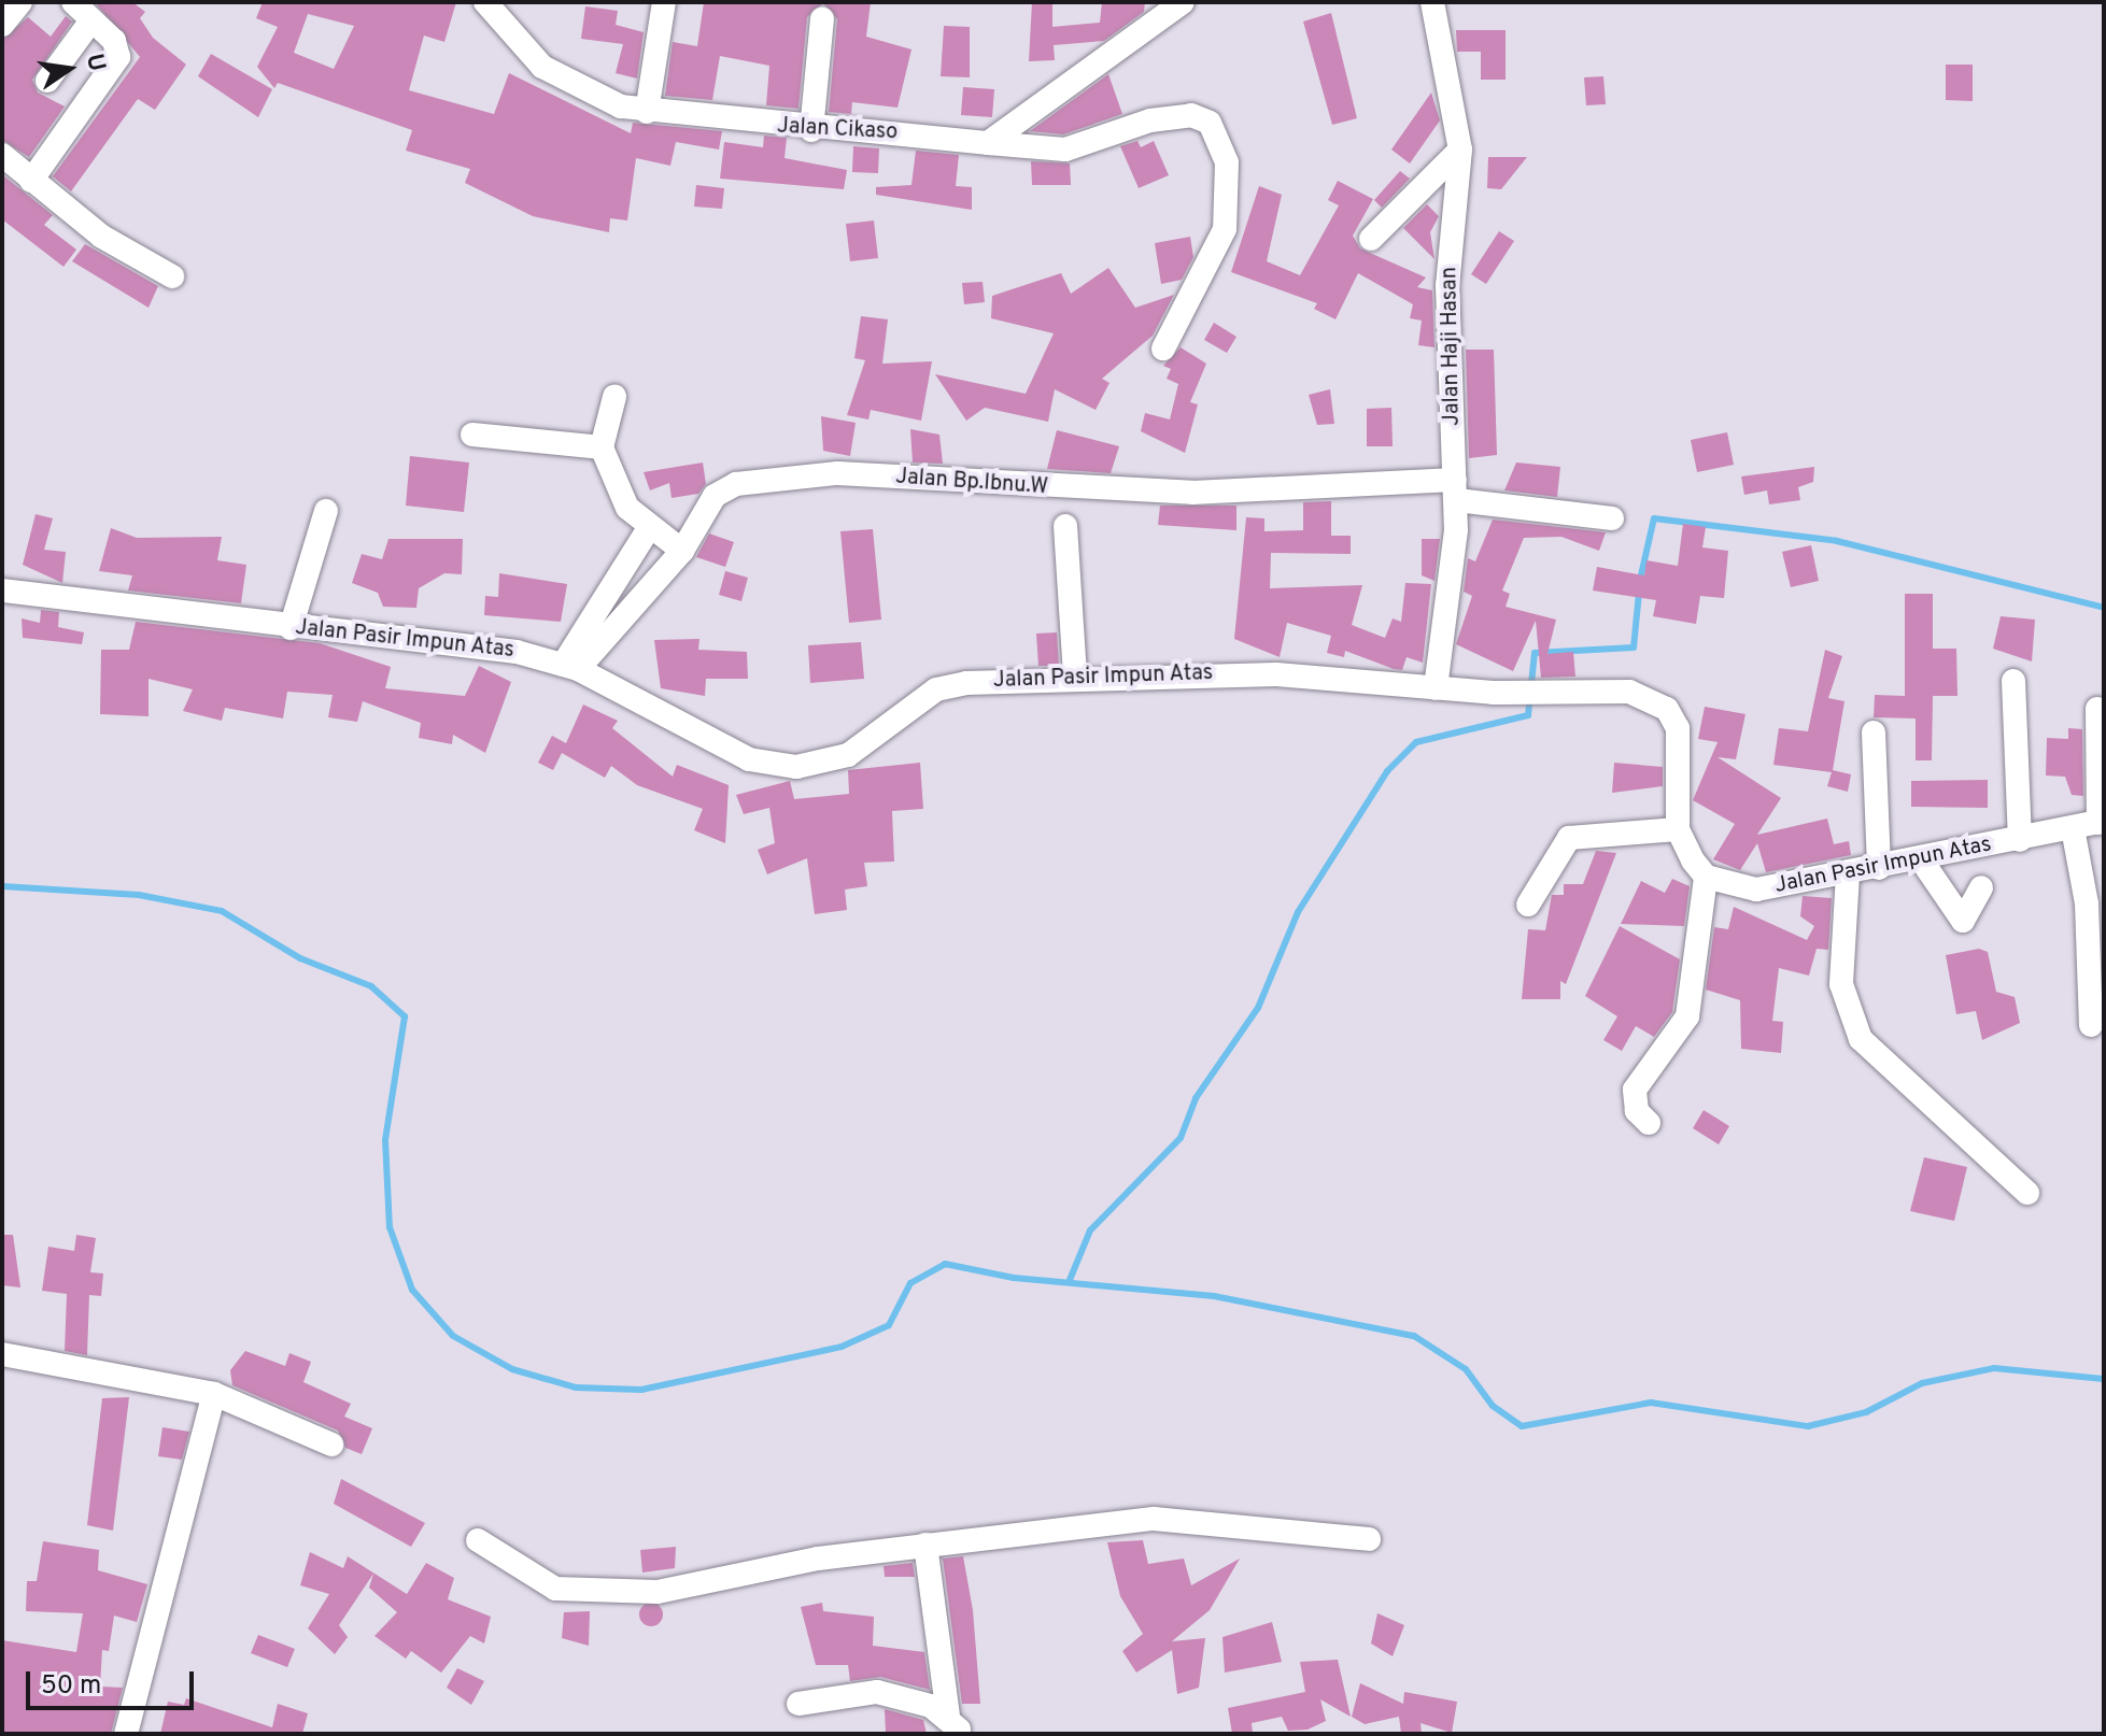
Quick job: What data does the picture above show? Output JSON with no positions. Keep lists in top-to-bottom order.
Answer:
{
  "streets": {
    "street": [
      "Jalan Cikaso",
      "Jalan Haji Hasan",
      "Jalan Bp.Ibnu.W",
      "Jalan Pasir Impun Atas"
    ]
  },
  "crossings": [
    ["Jalan Haji Hasan", "Jalan Bp.Ibnu.W"],
    ["Jalan Haji Hasan", "Jalan Pasir Impun Atas"],
    ["Jalan Bp.Ibnu.W", "Jalan Pasir Impun Atas"]
  ],
  "scale_bar": "50 m",
  "north": "right"
}
